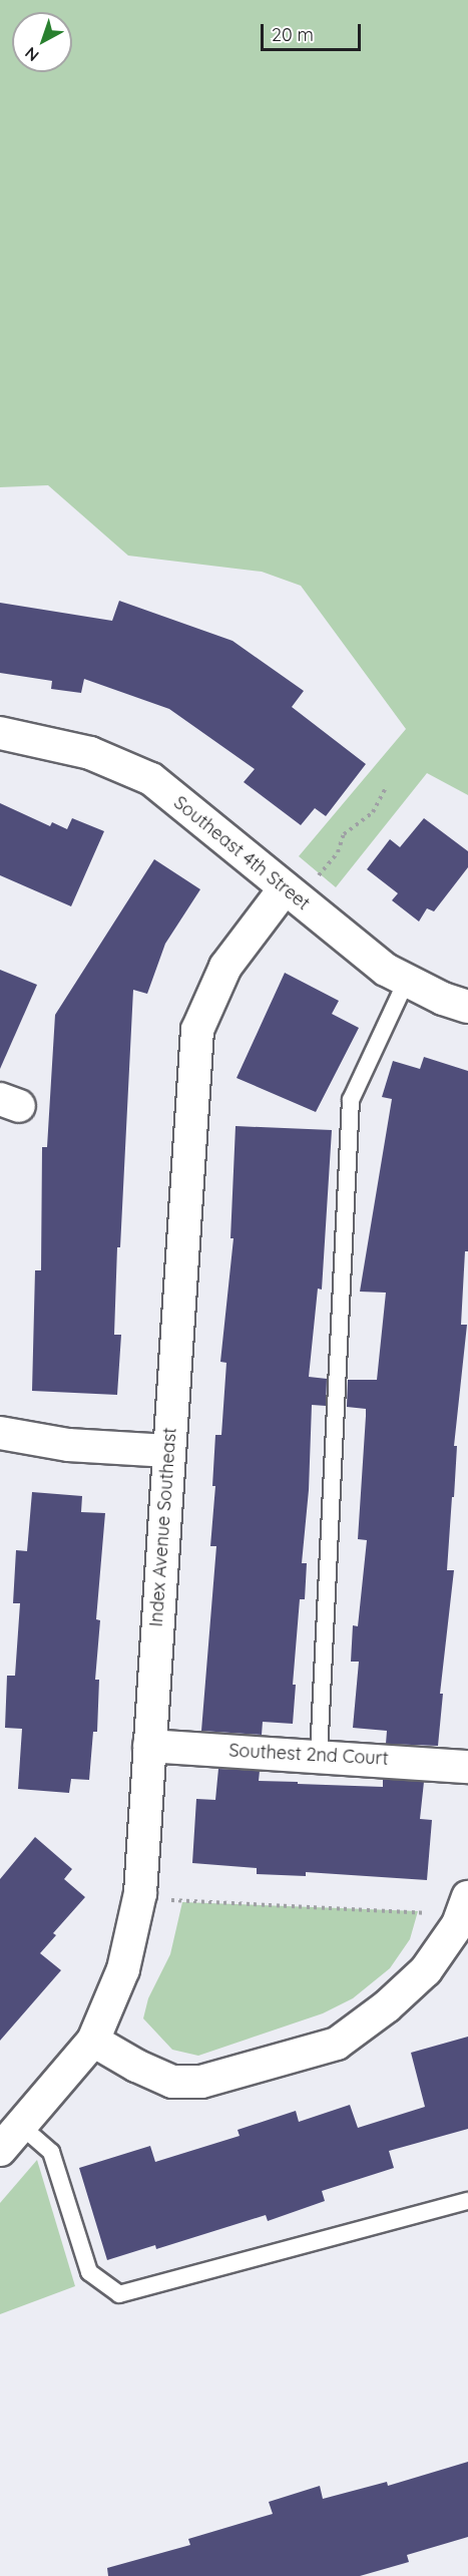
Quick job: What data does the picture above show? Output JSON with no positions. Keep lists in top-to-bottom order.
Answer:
{
  "streets": {
    "street": ["Southeast 4th Street", "Index Avenue Southeast", "Southest 2nd Court"]
  },
  "crossings": [
    ["Southeast 4th Street", "Index Avenue Southeast"],
    ["Index Avenue Southeast", "Southest 2nd Court"]
  ],
  "scale_bar": "20 m",
  "north": "bottom left"
}
